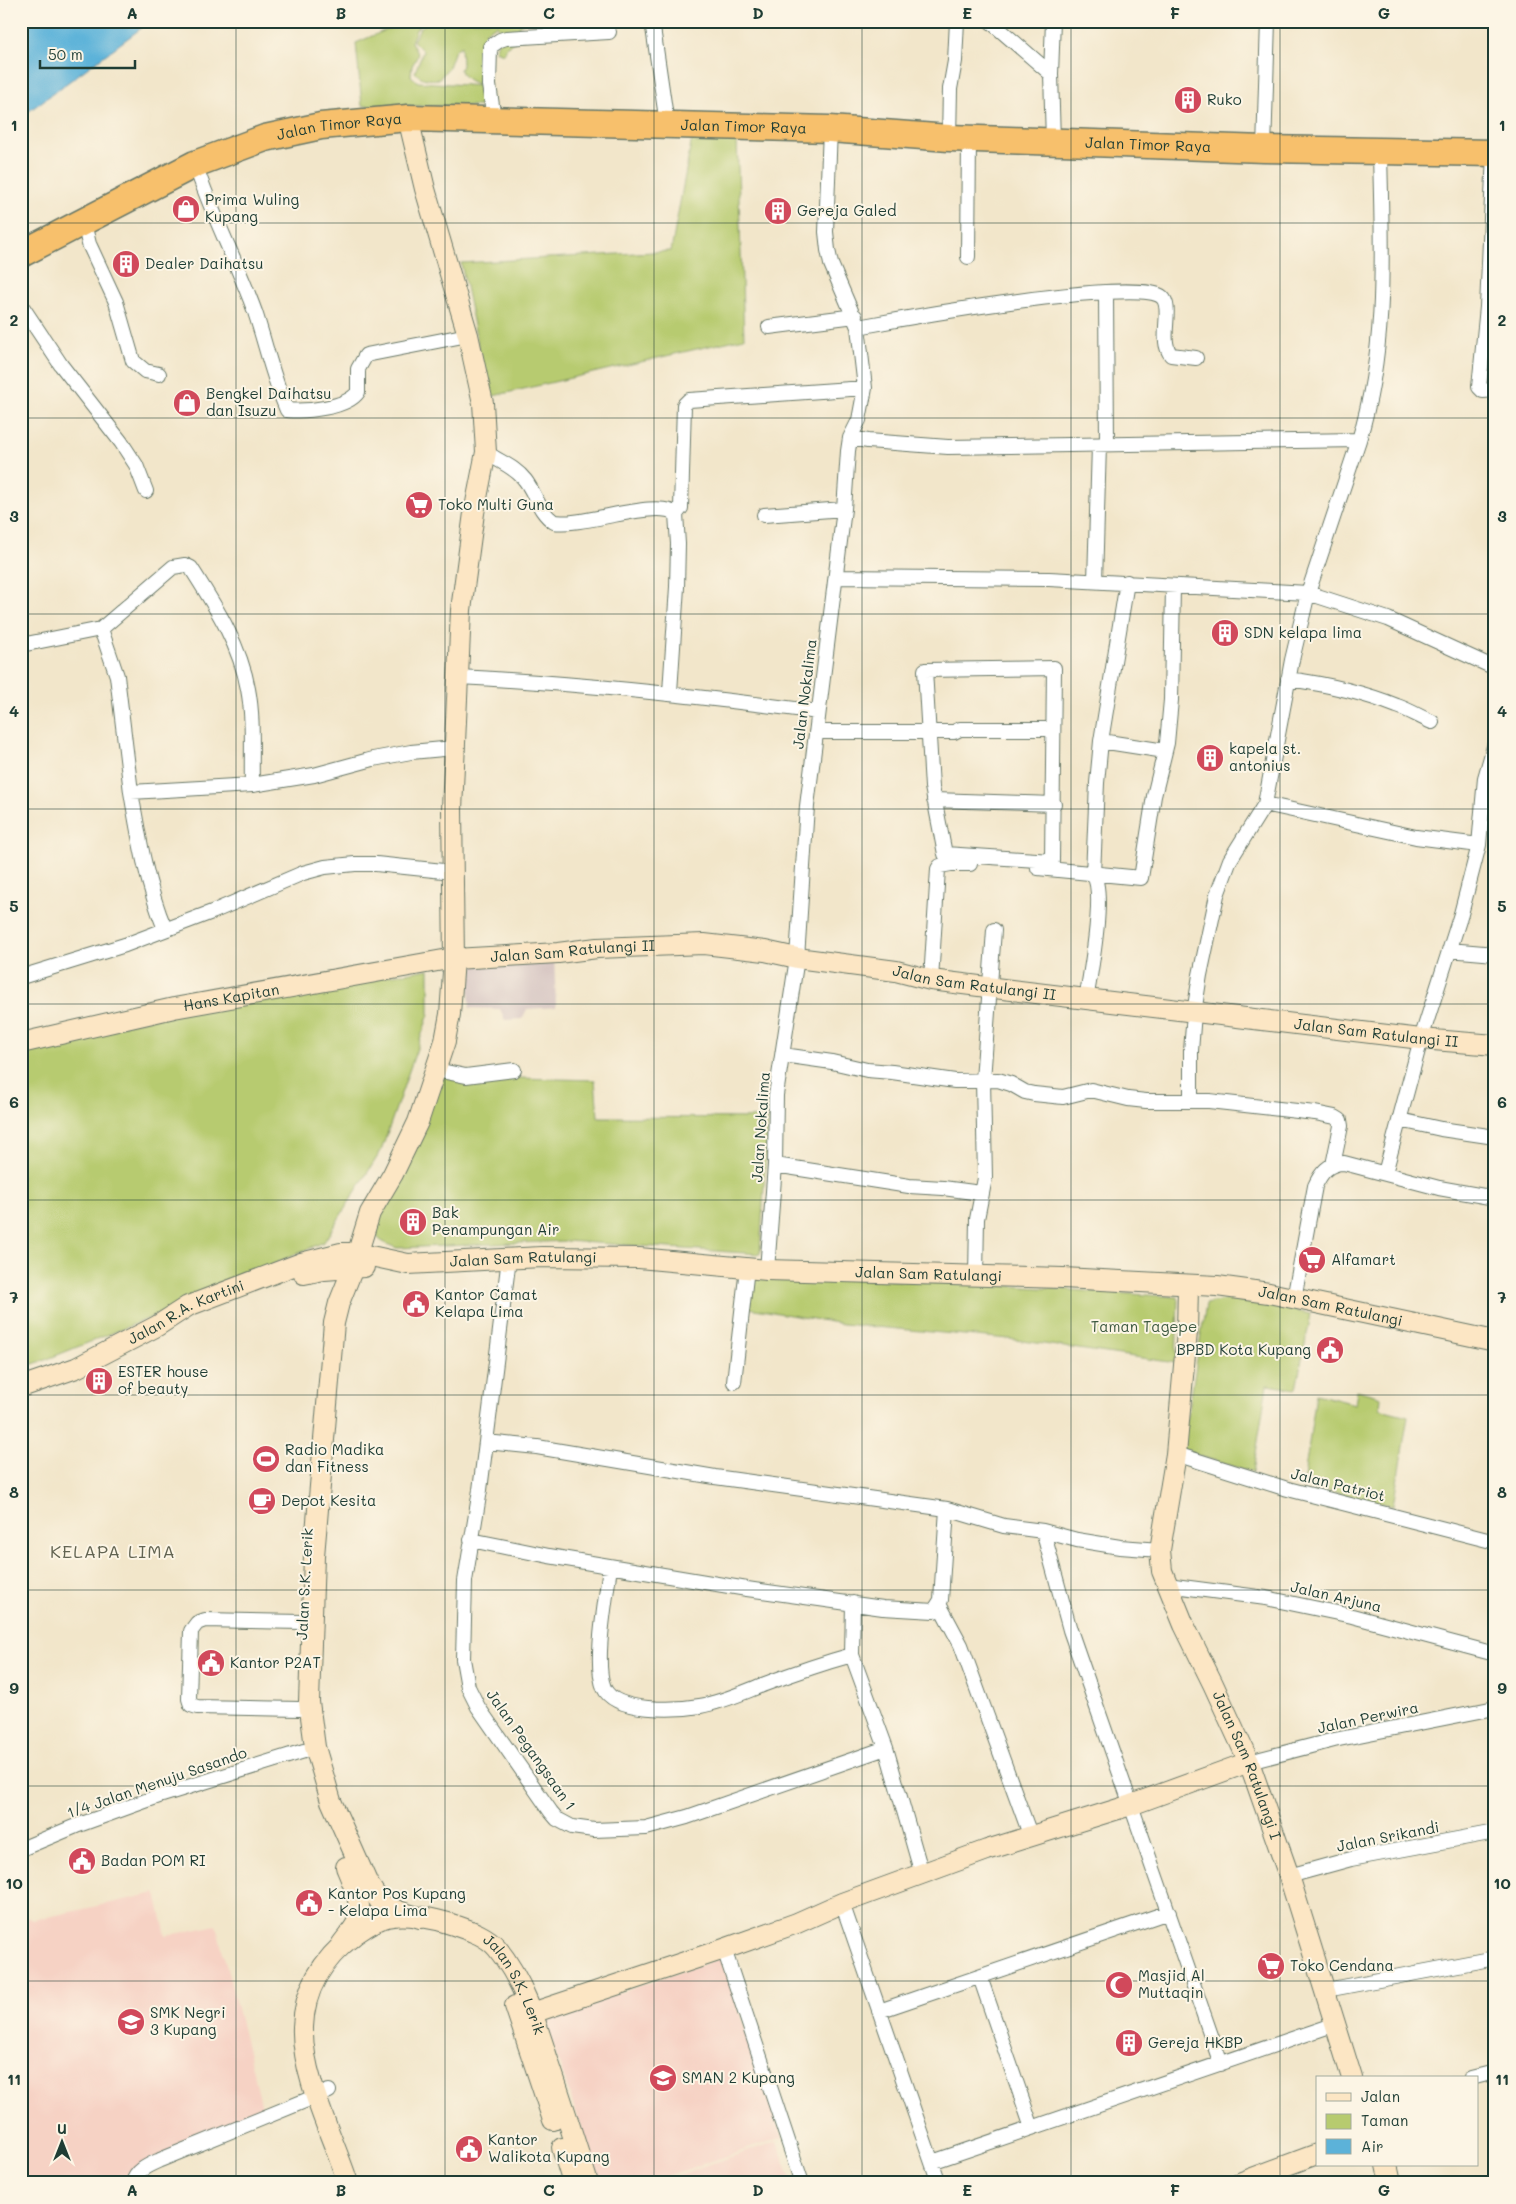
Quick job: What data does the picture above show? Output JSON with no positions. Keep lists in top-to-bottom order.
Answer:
{
  "streets": {
    "highway": ["Jalan Timor Raya"],
    "main road": [
      "Jalan Sam Ratulangi II",
      "Hans Kapitan",
      "Jalan Sam Ratulangi",
      "Jalan R.A. Kartini",
      "Jalan S.K. Lerik",
      "Jalan Sam Ratulangi I"
    ],
    "street": [
      "Jalan Nokalima",
      "Jalan Patriot",
      "Jalan Arjuna",
      "Jalan Perwira",
      "Jalan Pegangsaan 1",
      "1/4 Jalan Menuju Sasando",
      "Jalan Srikandi"
    ]
  },
  "crossings": [
    ["Jalan Timor Raya", "Jalan Nokalima"],
    ["Jalan Nokalima", "Jalan Sam Ratulangi II"],
    ["Jalan Nokalima", "Jalan Sam Ratulangi"],
    ["Jalan Sam Ratulangi II", "Hans Kapitan"],
    ["Jalan Sam Ratulangi", "Jalan R.A. Kartini"],
    ["Jalan Sam Ratulangi", "Jalan S.K. Lerik"],
    ["Jalan Sam Ratulangi", "Jalan Pegangsaan 1"],
    ["Jalan Sam Ratulangi", "Jalan Sam Ratulangi I"],
    ["Jalan R.A. Kartini", "Jalan S.K. Lerik"],
    ["Jalan Patriot", "Jalan Sam Ratulangi I"],
    ["Jalan S.K. Lerik", "1/4 Jalan Menuju Sasando"],
    ["Jalan Arjuna", "Jalan Sam Ratulangi I"],
    ["Jalan Perwira", "Jalan Sam Ratulangi I"],
    ["Jalan Sam Ratulangi I", "Jalan Srikandi"]
  ],
  "districts": ["KELAPA LIMA"],
  "parks": ["Taman Tagepe"],
  "places": {
    "building": [
      "Ruko",
      "Gereja Galed",
      "Dealer Daihatsu",
      "SDN kelapa lima",
      "kapela st. antonius",
      "Bak Penampungan Air",
      "ESTER house of beauty",
      "Gereja HKBP"
    ],
    "shop": ["Prima Wuling Kupang", "Bengkel Daihatsu dan Isuzu"],
    "supermarket": ["Toko Multi Guna", "Alfamart", "Toko Cendana"],
    "public building": [
      "Kantor Camat Kelapa Lima",
      "BPBD Kota Kupang",
      "Kantor P2AT",
      "Badan POM RI",
      "Kantor Pos Kupang - Kelapa Lima",
      "Kantor Walikota Kupang"
    ],
    "sports": ["Radio Madika dan Fitness"],
    "cafe": ["Depot Kesita"],
    "mosque": ["Masjid Al Muttaqin"],
    "school or university": ["SMK Negri 3 Kupang", "SMAN 2 Kupang"]
  },
  "legend": ["Jalan", "Taman", "Air"],
  "scale_bar": "50 m",
  "north": "top",
  "grid": {
    "columns": [
      "A",
      "B",
      "C",
      "D",
      "E",
      "F",
      "G"
    ],
    "rows": [
      "1",
      "2",
      "3",
      "4",
      "5",
      "6",
      "7",
      "8",
      "9",
      "10",
      "11"
    ]
  }
}
